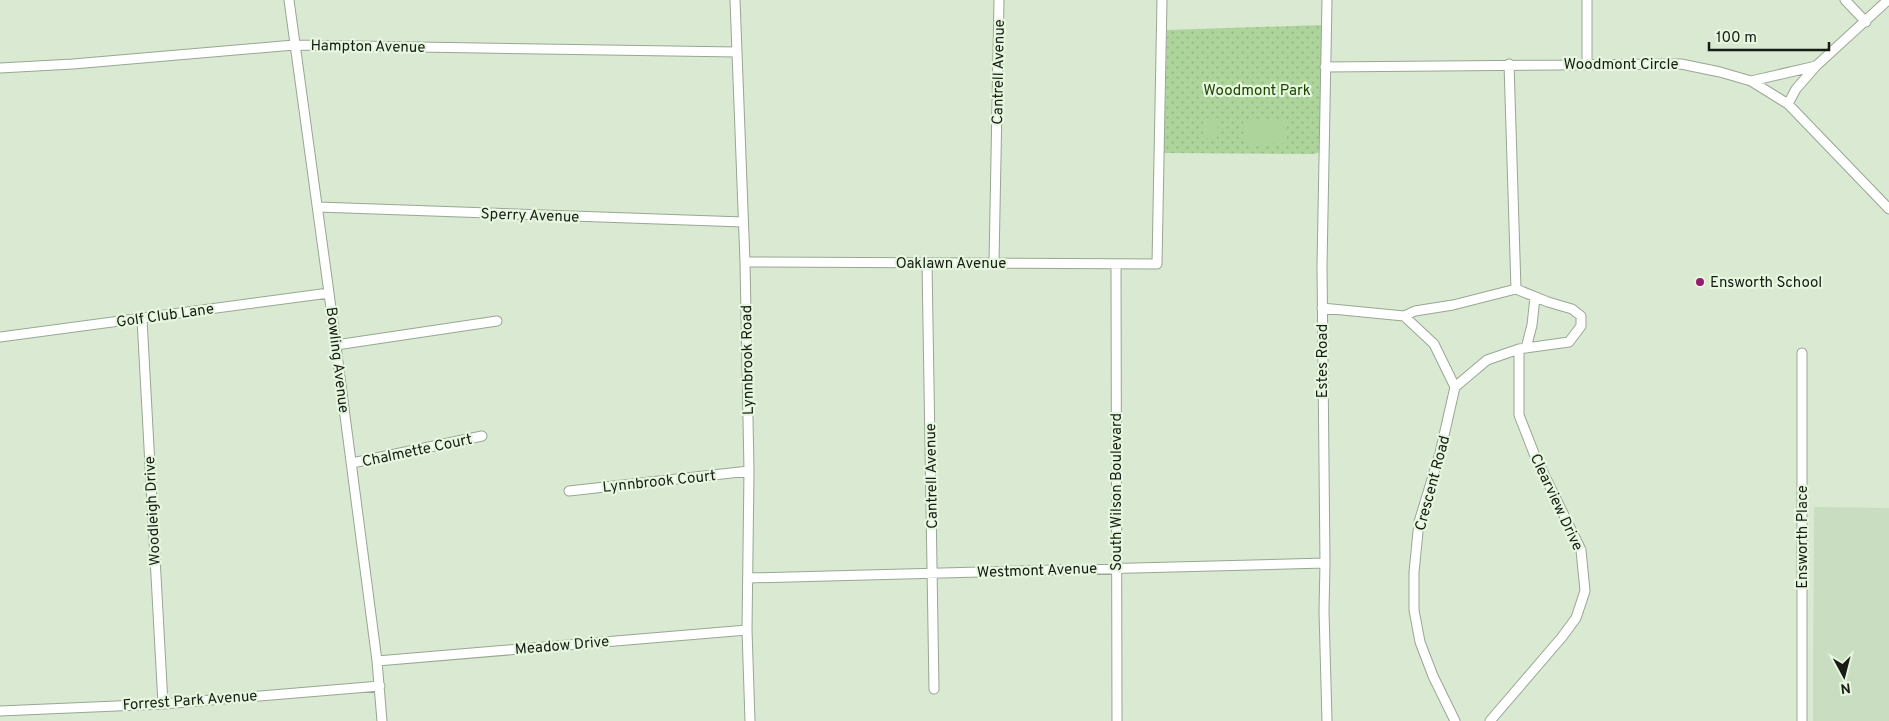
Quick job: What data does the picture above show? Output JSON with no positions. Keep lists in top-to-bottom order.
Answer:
{
  "streets": {
    "street": [
      "Hampton Avenue",
      "Woodmont Circle",
      "Cantrell Avenue",
      "Sperry Avenue",
      "Oaklawn Avenue",
      "Golf Club Lane",
      "Bowling Avenue",
      "Lynnbrook Road",
      "Estes Road",
      "Chalmette Court",
      "Lynnbrook Court",
      "Crescent Road",
      "South Wilson Boulevard",
      "Clearview Drive",
      "Woodleigh Drive",
      "Ensworth Place",
      "Westmont Avenue",
      "Meadow Drive",
      "Forrest Park Avenue"
    ]
  },
  "crossings": [
    ["Hampton Avenue", "Bowling Avenue"],
    ["Hampton Avenue", "Lynnbrook Road"],
    ["Woodmont Circle", "Estes Road"],
    ["Cantrell Avenue", "Oaklawn Avenue"],
    ["Cantrell Avenue", "Westmont Avenue"],
    ["Sperry Avenue", "Bowling Avenue"],
    ["Sperry Avenue", "Lynnbrook Road"],
    ["Oaklawn Avenue", "Lynnbrook Road"],
    ["Oaklawn Avenue", "South Wilson Boulevard"],
    ["Golf Club Lane", "Bowling Avenue"],
    ["Golf Club Lane", "Woodleigh Drive"],
    ["Bowling Avenue", "Chalmette Court"],
    ["Bowling Avenue", "Meadow Drive"],
    ["Bowling Avenue", "Forrest Park Avenue"],
    ["Lynnbrook Road", "Lynnbrook Court"],
    ["Lynnbrook Road", "Westmont Avenue"],
    ["Lynnbrook Road", "Meadow Drive"],
    ["Estes Road", "Westmont Avenue"],
    ["South Wilson Boulevard", "Westmont Avenue"],
    ["Woodleigh Drive", "Forrest Park Avenue"]
  ],
  "parks": ["Woodmont Park"],
  "places": ["Ensworth School"],
  "scale_bar": "100 m",
  "north": "bottom"
}
